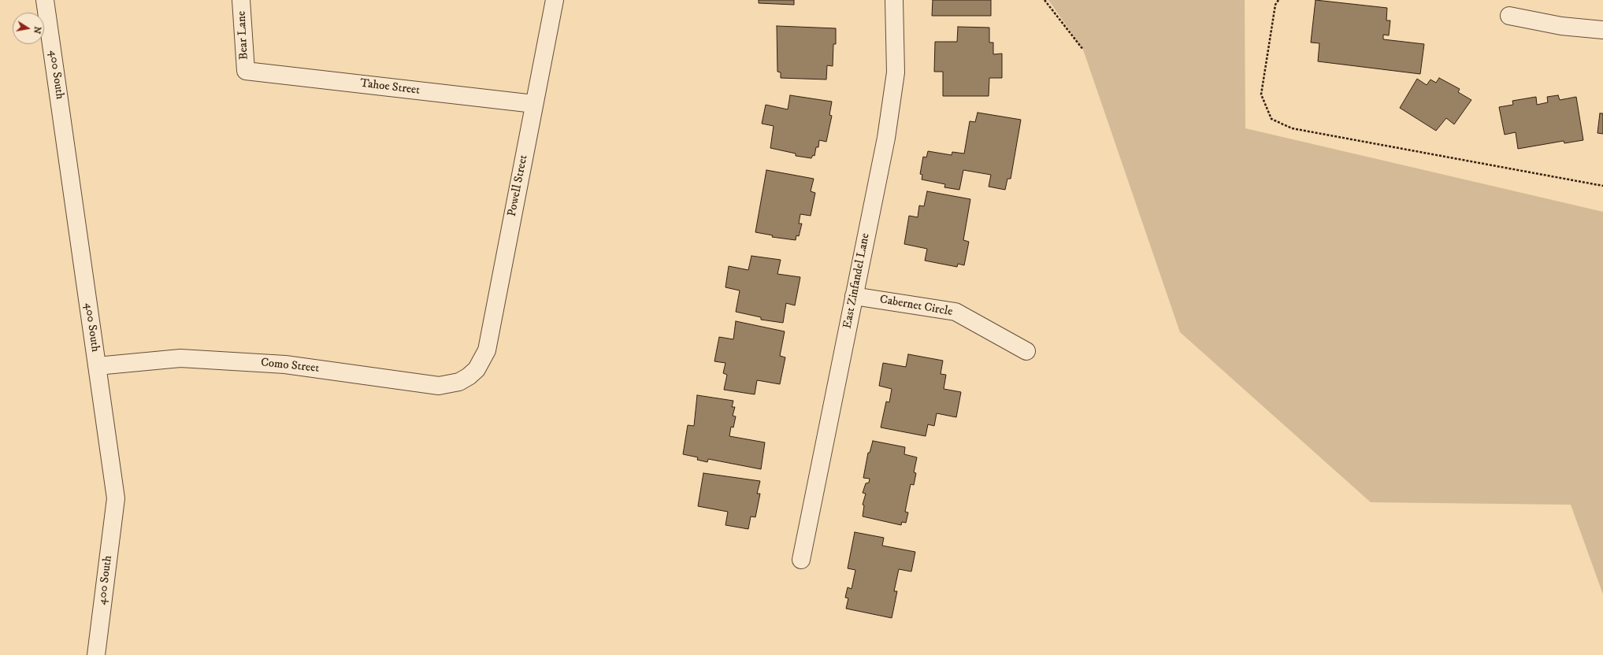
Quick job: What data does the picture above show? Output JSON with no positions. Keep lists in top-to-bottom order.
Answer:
{
  "streets": {
    "street": [
      "Bear Lane",
      "400 South",
      "Tahoe Street",
      "Powell Street",
      "East Zinfandel Lane",
      "Cabernet Circle",
      "Como Street"
    ]
  },
  "crossings": [
    ["Bear Lane", "Tahoe Street"],
    ["400 South", "Como Street"],
    ["Tahoe Street", "Powell Street"],
    ["Powell Street", "Como Street"],
    ["East Zinfandel Lane", "Cabernet Circle"]
  ],
  "north": "right"
}
